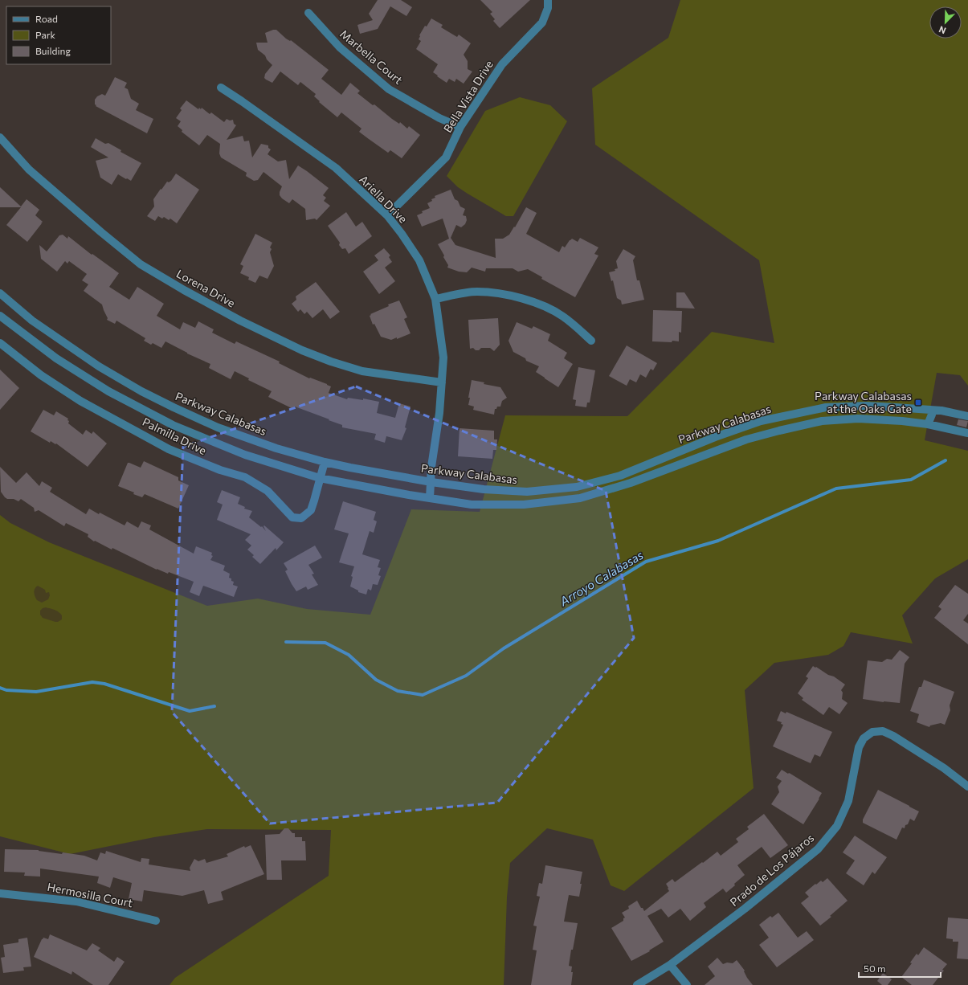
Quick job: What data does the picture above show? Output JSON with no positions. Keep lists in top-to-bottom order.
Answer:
{
  "streets": {
    "street": [
      "Marbella Court",
      "Bella Vista Drive",
      "Ariella Drive",
      "Lorena Drive",
      "Parkway Calabasas",
      "Palmilla Drive",
      "Prado de Los Pájaros",
      "Hermosilla Court"
    ]
  },
  "crossings": [
    ["Marbella Court", "Bella Vista Drive"],
    ["Bella Vista Drive", "Ariella Drive"],
    ["Ariella Drive", "Lorena Drive"],
    ["Ariella Drive", "Parkway Calabasas"],
    ["Parkway Calabasas", "Palmilla Drive"]
  ],
  "water": ["Arroyo Calabasas"],
  "places": {
    "transit": ["Parkway Calabasas at the Oaks Gate"]
  },
  "legend": ["Road", "Park", "Building"],
  "scale_bar": "50 m",
  "north": "bottom left"
}
